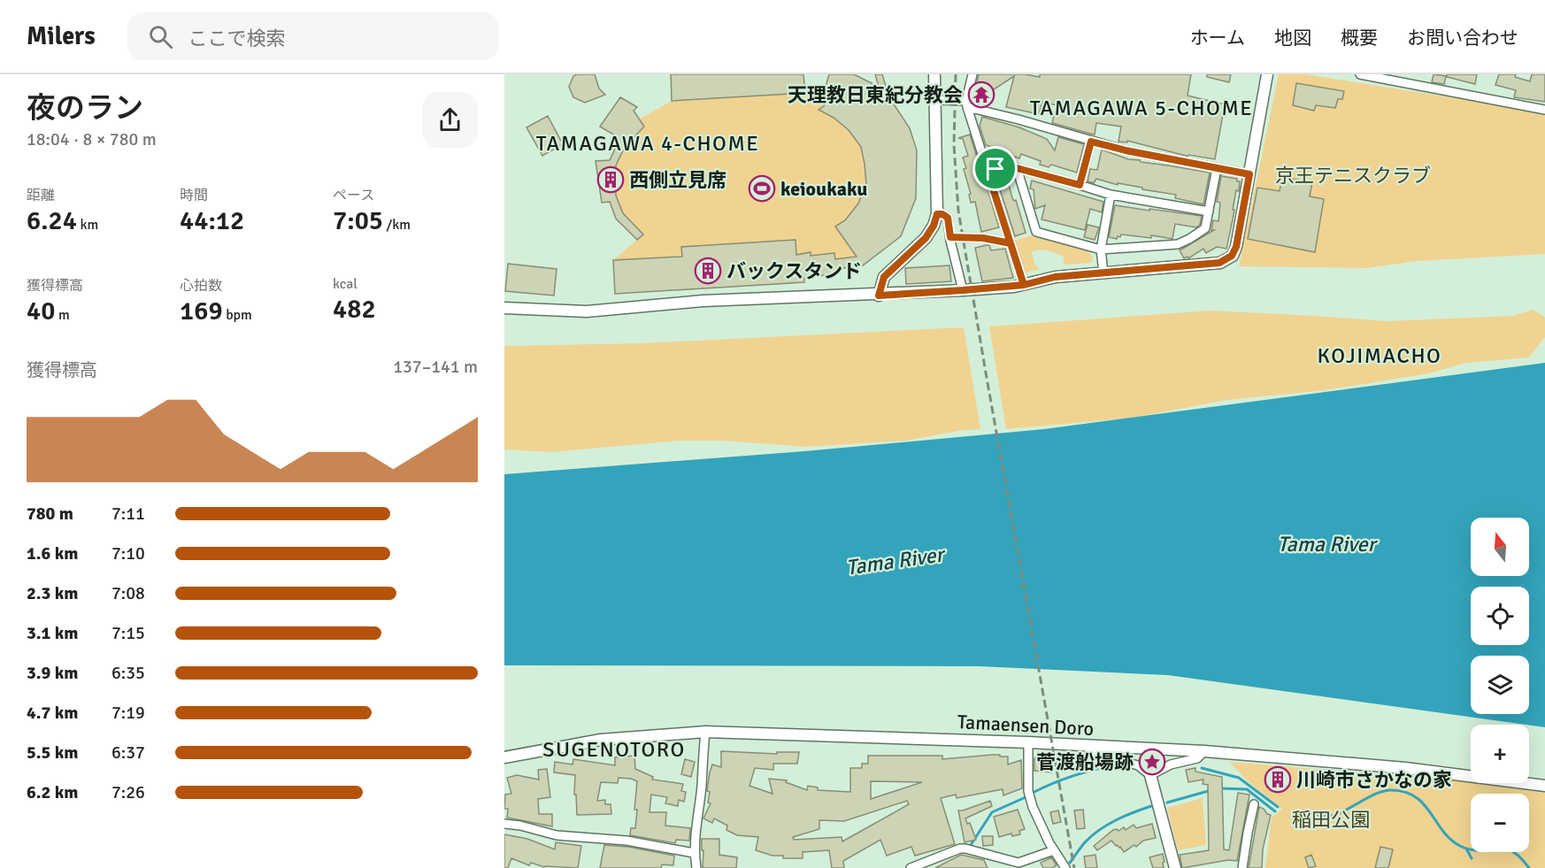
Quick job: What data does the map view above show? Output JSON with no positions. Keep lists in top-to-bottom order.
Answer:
{
  "streets": {
    "street": ["Tamaensen Doro"]
  },
  "districts": [
    "TAMAGAWA 5-CHOME",
    "TAMAGAWA 4-CHOME",
    "KOJIMACHO",
    "SUGENOTORO"
  ],
  "water": ["Tama River"],
  "parks": ["京王テニスクラブ", "稲田公園"],
  "places": {
    "temple": ["天理教日東紀分教会"],
    "building": ["西側立見席", "バックスタンド", "川崎市さかなの家"],
    "sports": ["keioukaku"],
    "place": ["菅渡船場跡"]
  },
  "north": "top",
  "page": {
    "header": "Milers",
    "search": "ここで検索",
    "nav": [
      "ホーム",
      "地図",
      "概要",
      "お問い合わせ"
    ],
    "heading": ["夜のラン", "18:04 · 8 × 780 m"],
    "stats": [
      ["距離", "6.24 km"],
      ["時間", "44:12"],
      ["ペース", "7:05 /km"],
      ["獲得標高", "40 m"],
      ["心拍数", "169 bpm"],
      ["kcal", "482"]
    ],
    "chart": ["獲得標高", "137–141 m"],
    "list": [
      {
        "name": "780 m",
        "note": "7:11"
      },
      {
        "name": "1.6 km",
        "note": "7:10"
      },
      {
        "name": "2.3 km",
        "note": "7:08"
      },
      {
        "name": "3.1 km",
        "note": "7:15"
      },
      {
        "name": "3.9 km",
        "note": "6:35"
      },
      {
        "name": "4.7 km",
        "note": "7:19"
      },
      {
        "name": "5.5 km",
        "note": "6:37"
      },
      {
        "name": "6.2 km",
        "note": "7:26"
      }
    ],
    "map_buttons": ["+", "−"]
  }
}
